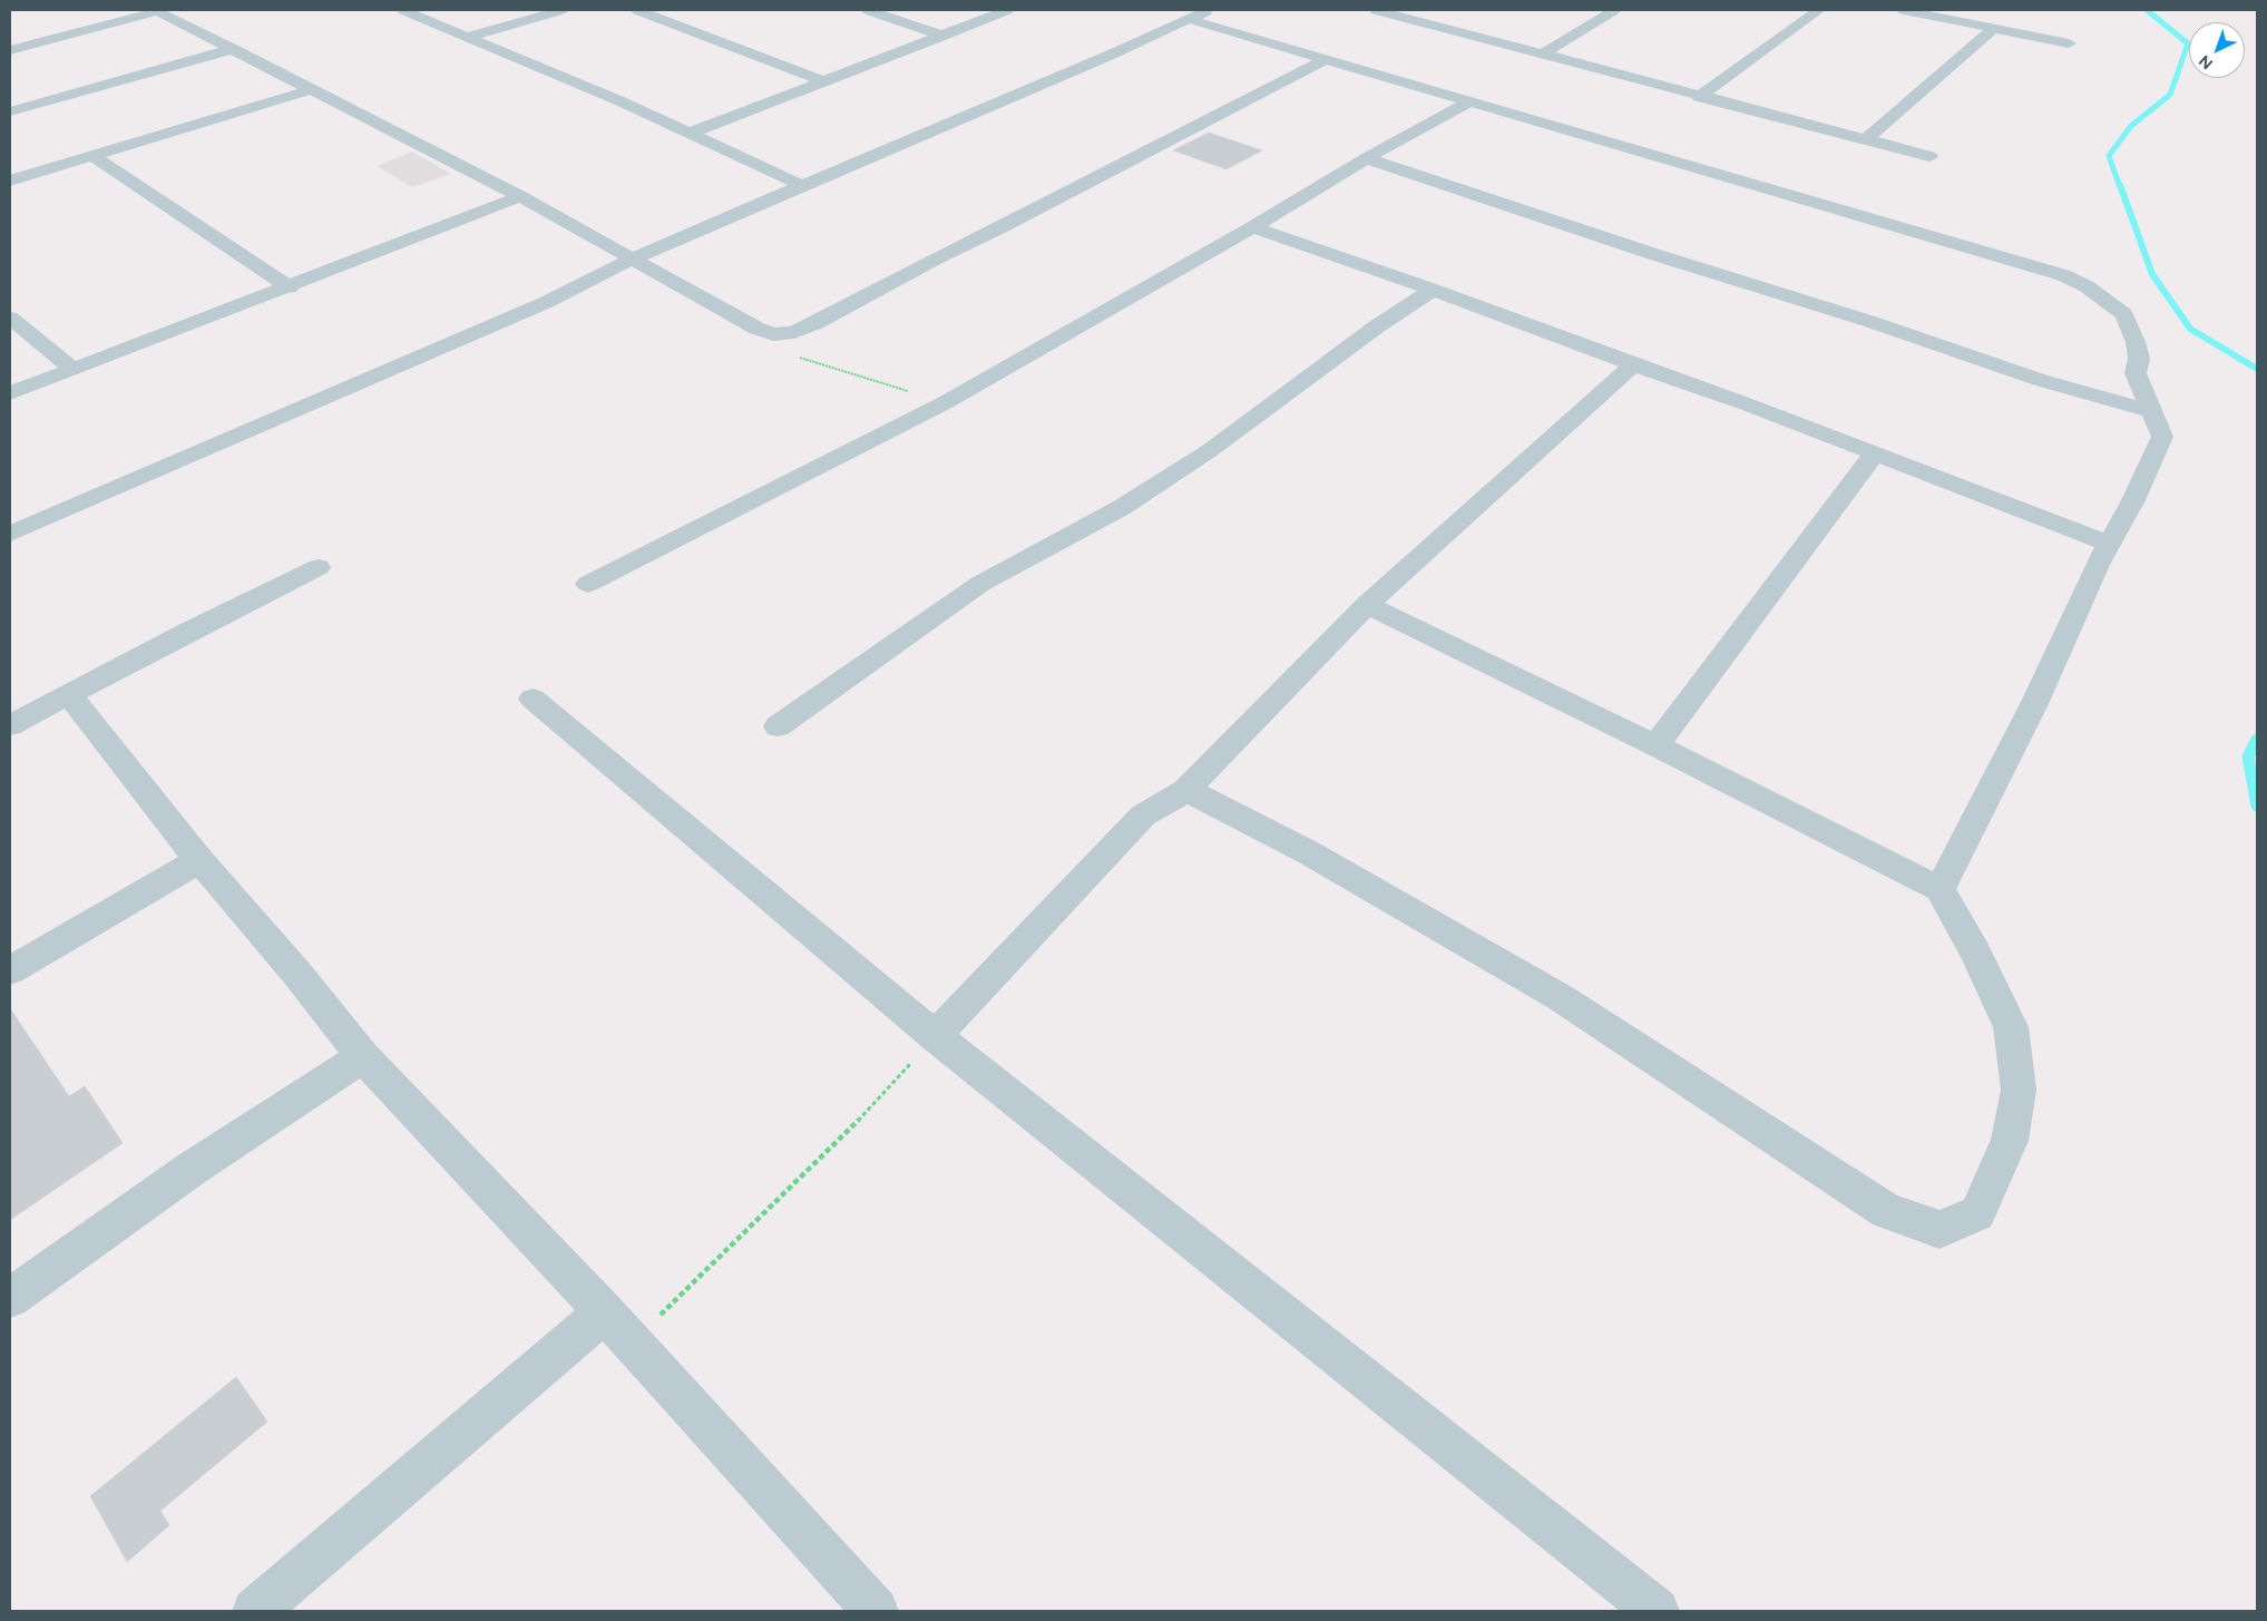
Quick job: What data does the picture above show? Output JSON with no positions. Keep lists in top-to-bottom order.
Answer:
{
  "north": "bottom left"
}
